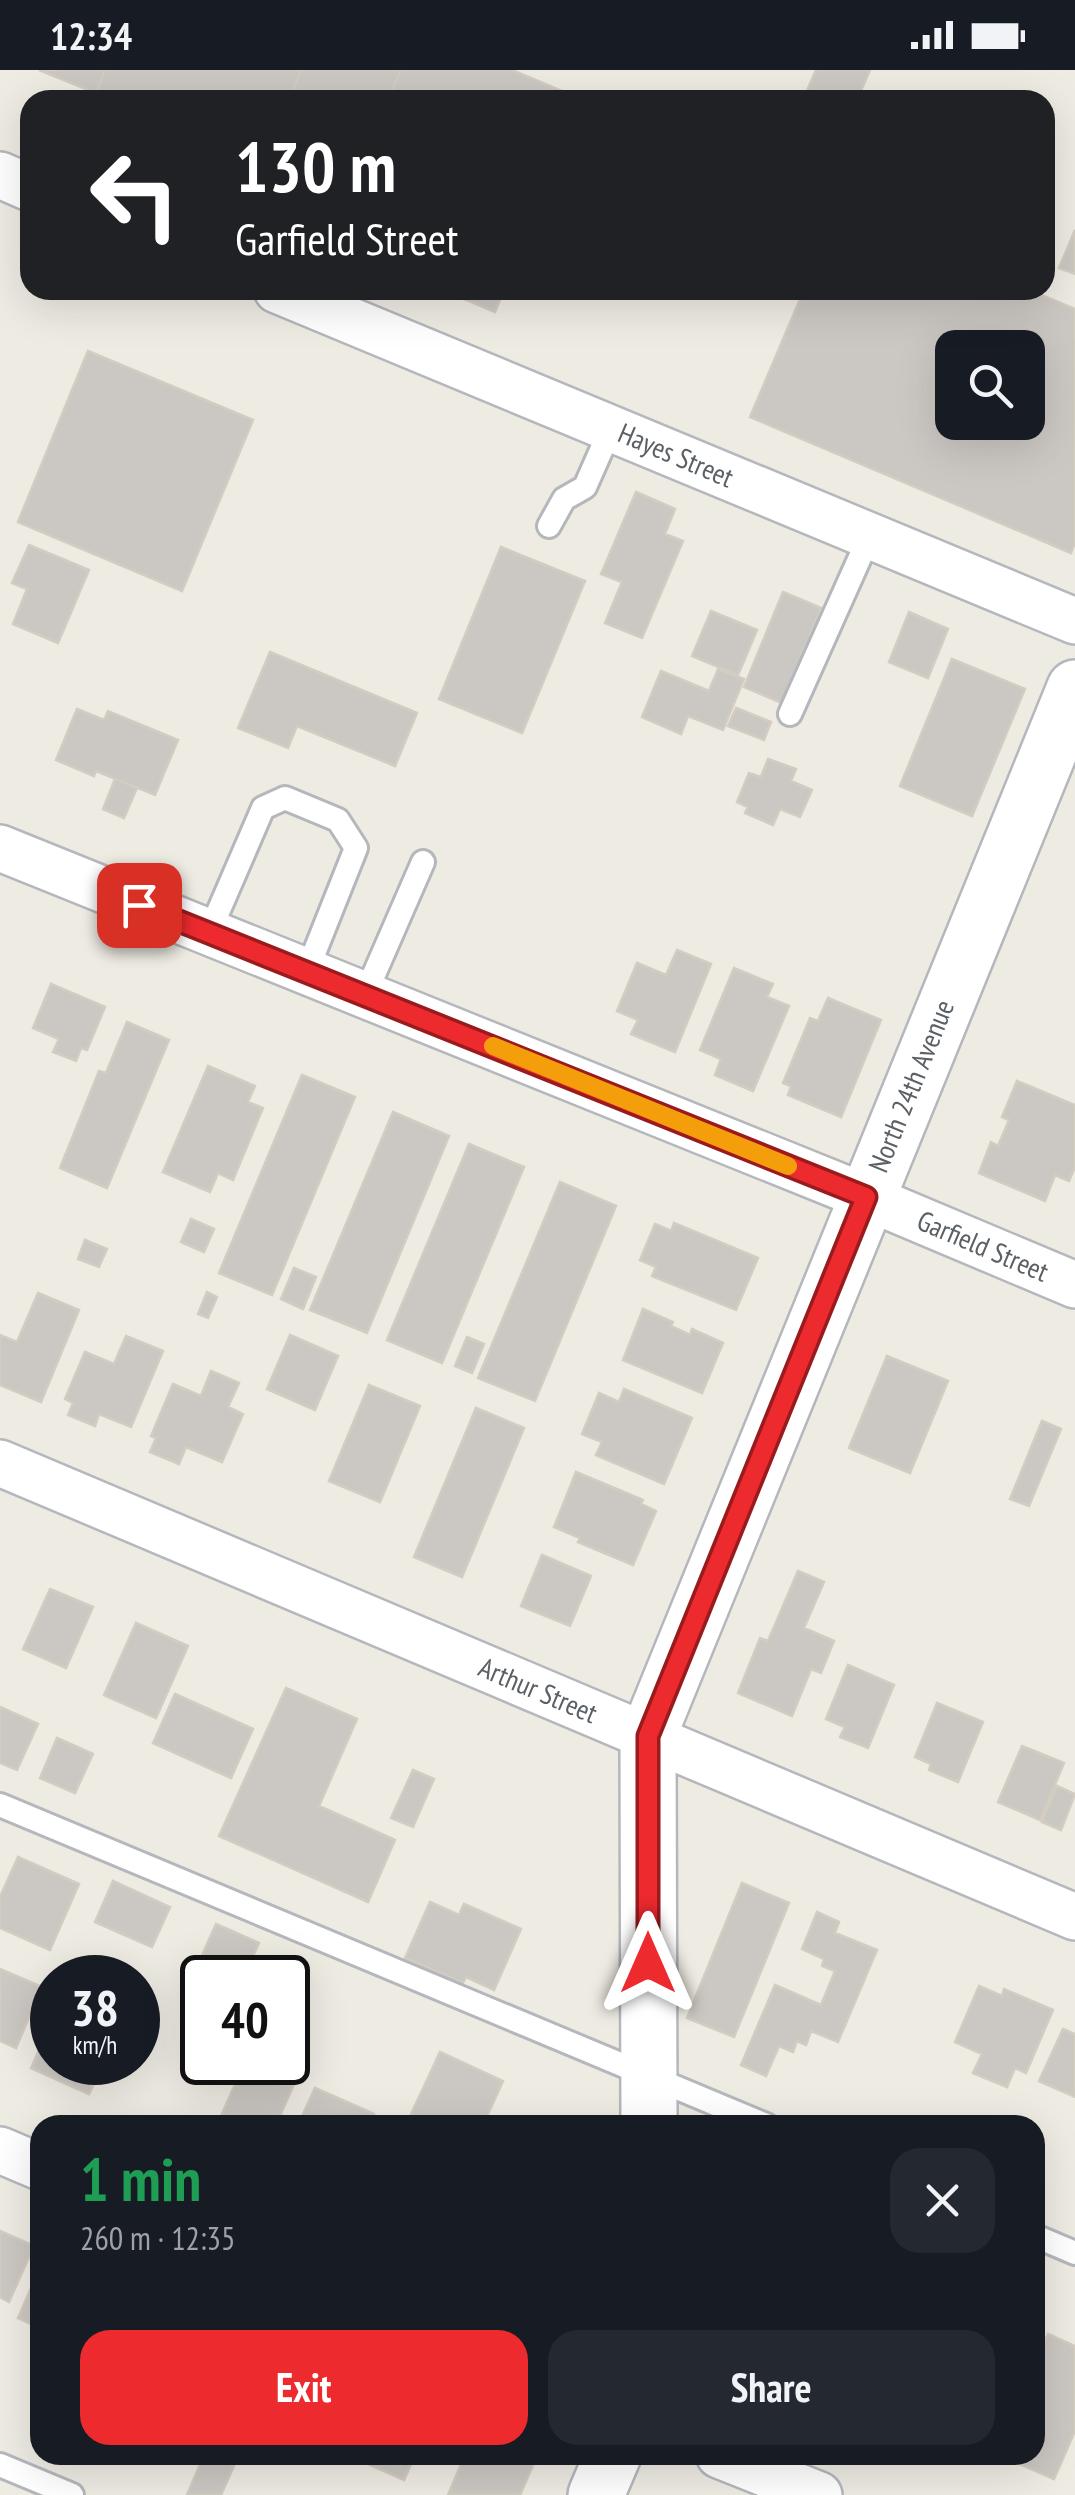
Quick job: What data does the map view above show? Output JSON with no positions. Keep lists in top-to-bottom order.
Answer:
{
  "streets": {
    "street": [
      "Hayes Street",
      "North 24th Avenue",
      "Garfield Street",
      "Arthur Street"
    ]
  },
  "crossings": [
    ["North 24th Avenue", "Garfield Street"],
    ["North 24th Avenue", "Arthur Street"]
  ],
  "page": {
    "status": "12:34",
    "turn": ["130 m", "Garfield Street"],
    "speed": "38 km/h",
    "limit": "40",
    "heading": ["1 min", "260 m · 12:35"],
    "buttons": ["Exit", "Share"]
  }
}
